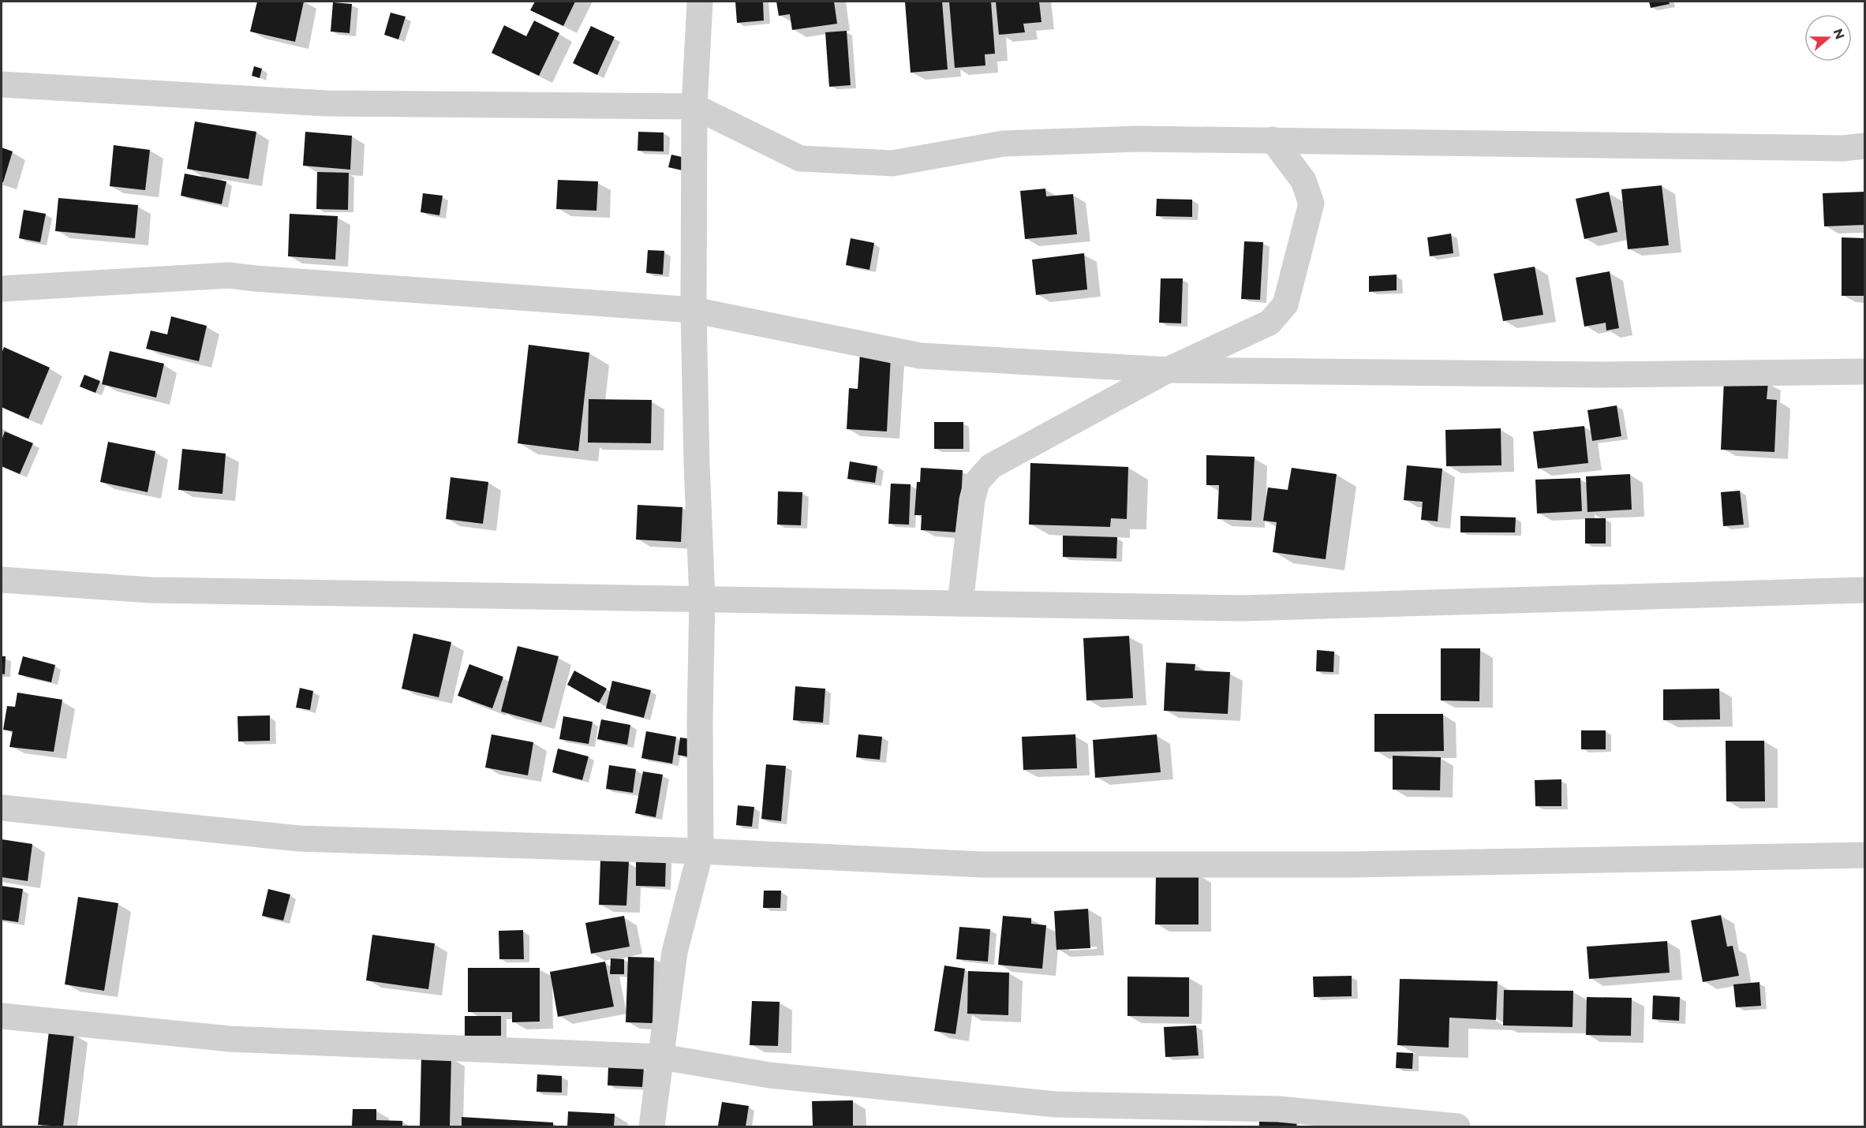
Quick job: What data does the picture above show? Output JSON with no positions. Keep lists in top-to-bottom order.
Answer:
{
  "north": "right"
}
